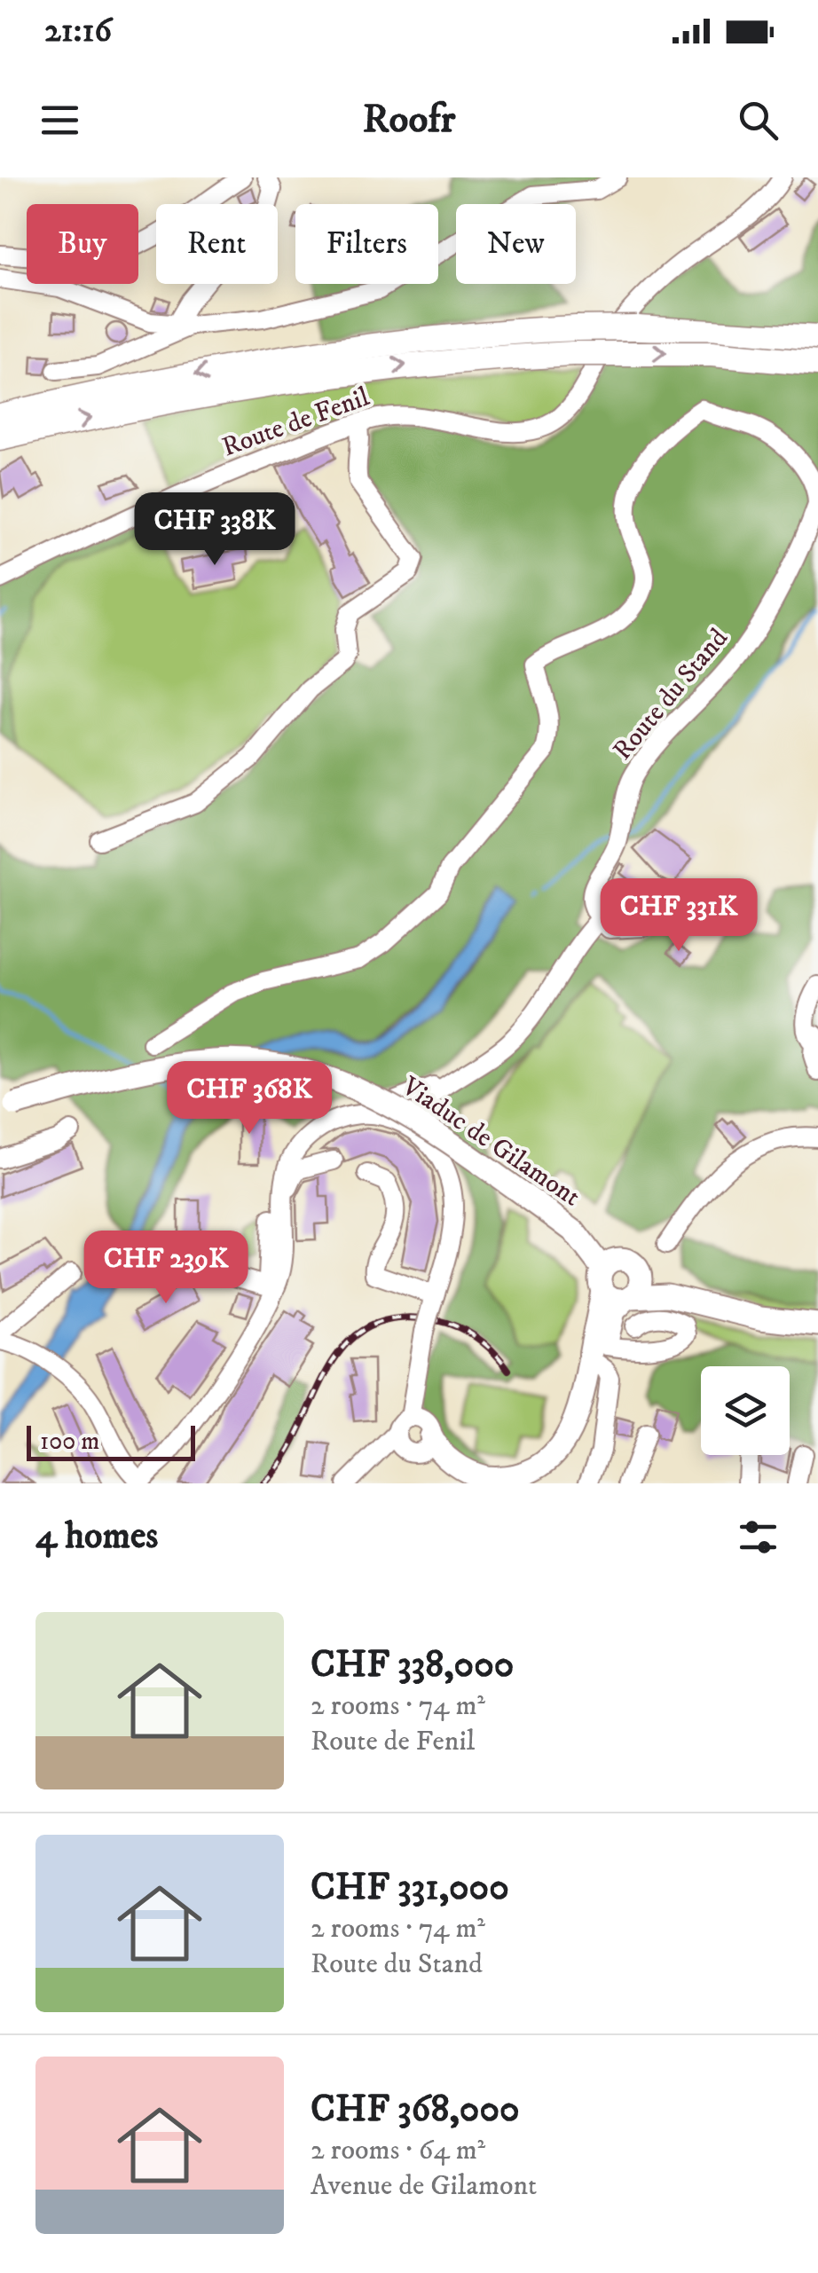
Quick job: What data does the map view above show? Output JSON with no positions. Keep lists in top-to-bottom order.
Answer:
{
  "streets": {
    "main road": ["Viaduc de Gilamont"],
    "street": ["Route de Fenil", "Route du Stand"]
  },
  "scale_bar": "100 m",
  "page": {
    "status": "21:16",
    "header": "Roofr",
    "chip": [
      "Buy",
      "Rent",
      "Filters",
      "New"
    ],
    "price": [
      "CHF 338K",
      "CHF 331K",
      "CHF 368K",
      "CHF 239K"
    ],
    "scale": "100 m",
    "heading": "4 homes",
    "list": [
      {
        "name": "CHF 338,000",
        "note": "2 rooms · 74 m² · Route de Fenil"
      },
      {
        "name": "CHF 331,000",
        "note": "2 rooms · 74 m² · Route du Stand"
      },
      {
        "name": "CHF 368,000",
        "note": "2 rooms · 64 m² · Avenue de Gilamont"
      }
    ]
  }
}
